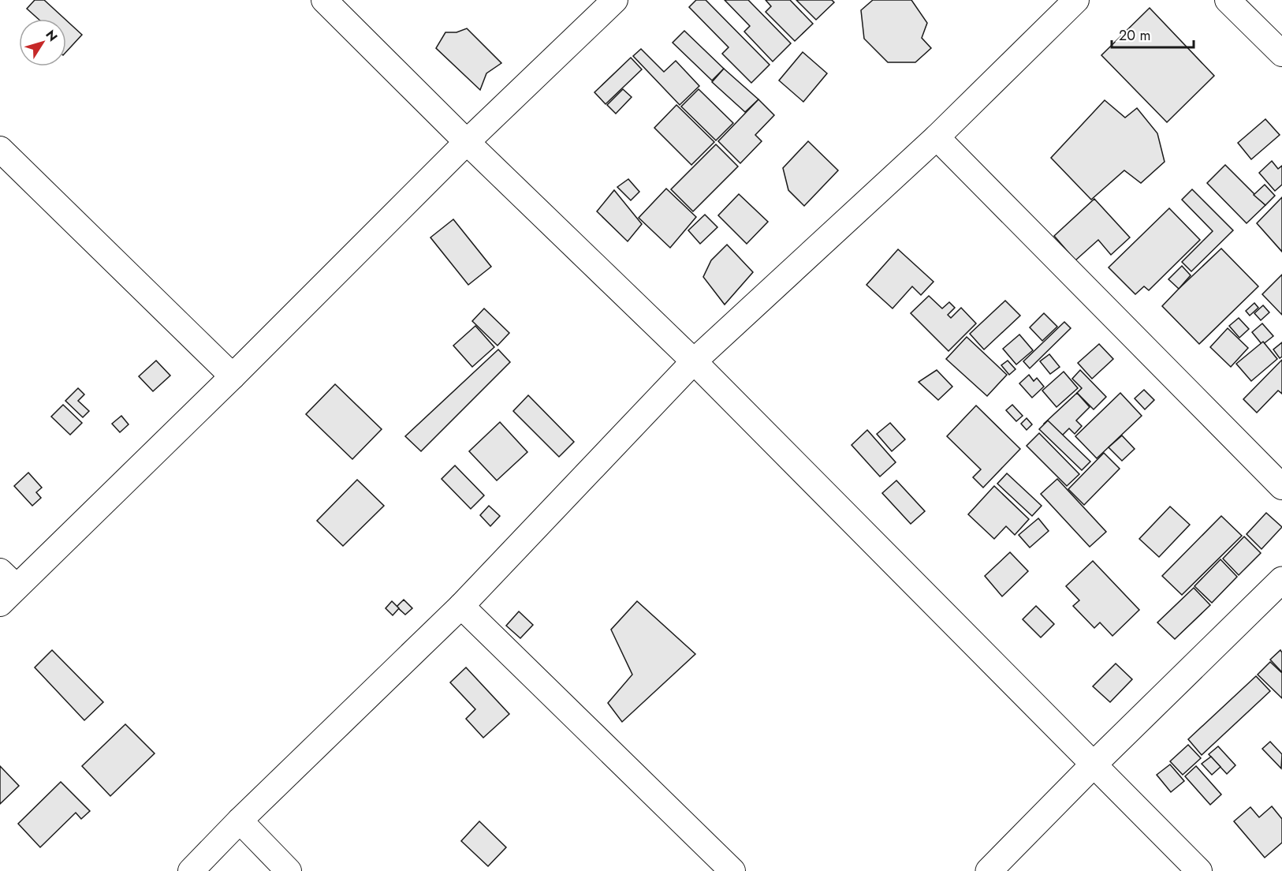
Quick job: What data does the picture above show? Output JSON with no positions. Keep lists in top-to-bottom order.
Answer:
{
  "scale_bar": "20 m",
  "north": "top right"
}
